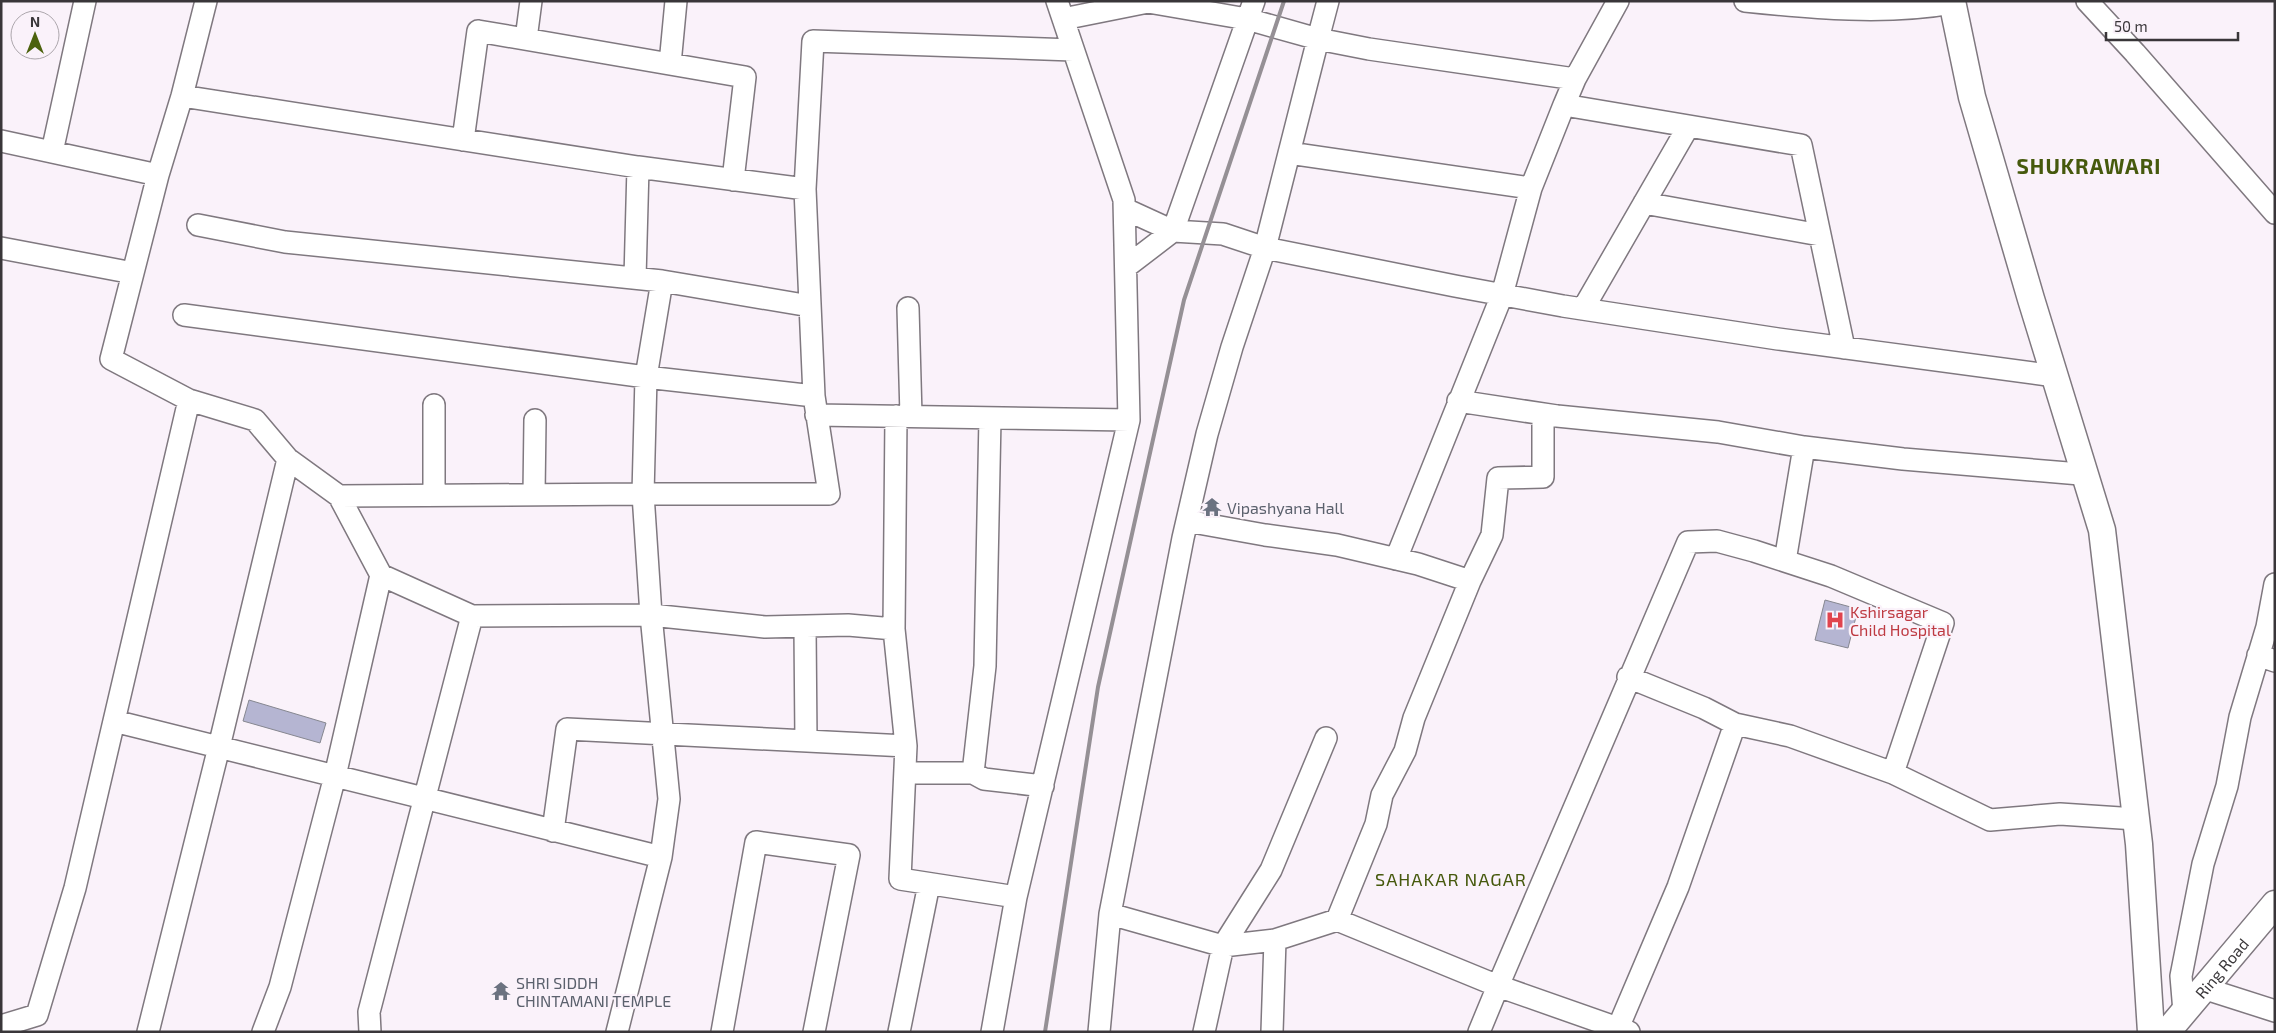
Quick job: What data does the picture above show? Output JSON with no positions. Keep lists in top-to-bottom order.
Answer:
{
  "streets": {
    "street": ["Ring Road"]
  },
  "districts": ["SHUKRAWARI", "SAHAKAR NAGAR"],
  "places": {
    "temple": ["Vipashyana Hall", "SHRI SIDDH CHINTAMANI TEMPLE"],
    "hospital": ["Kshirsagar Child Hospital"]
  },
  "scale_bar": "50 m",
  "north": "top"
}
